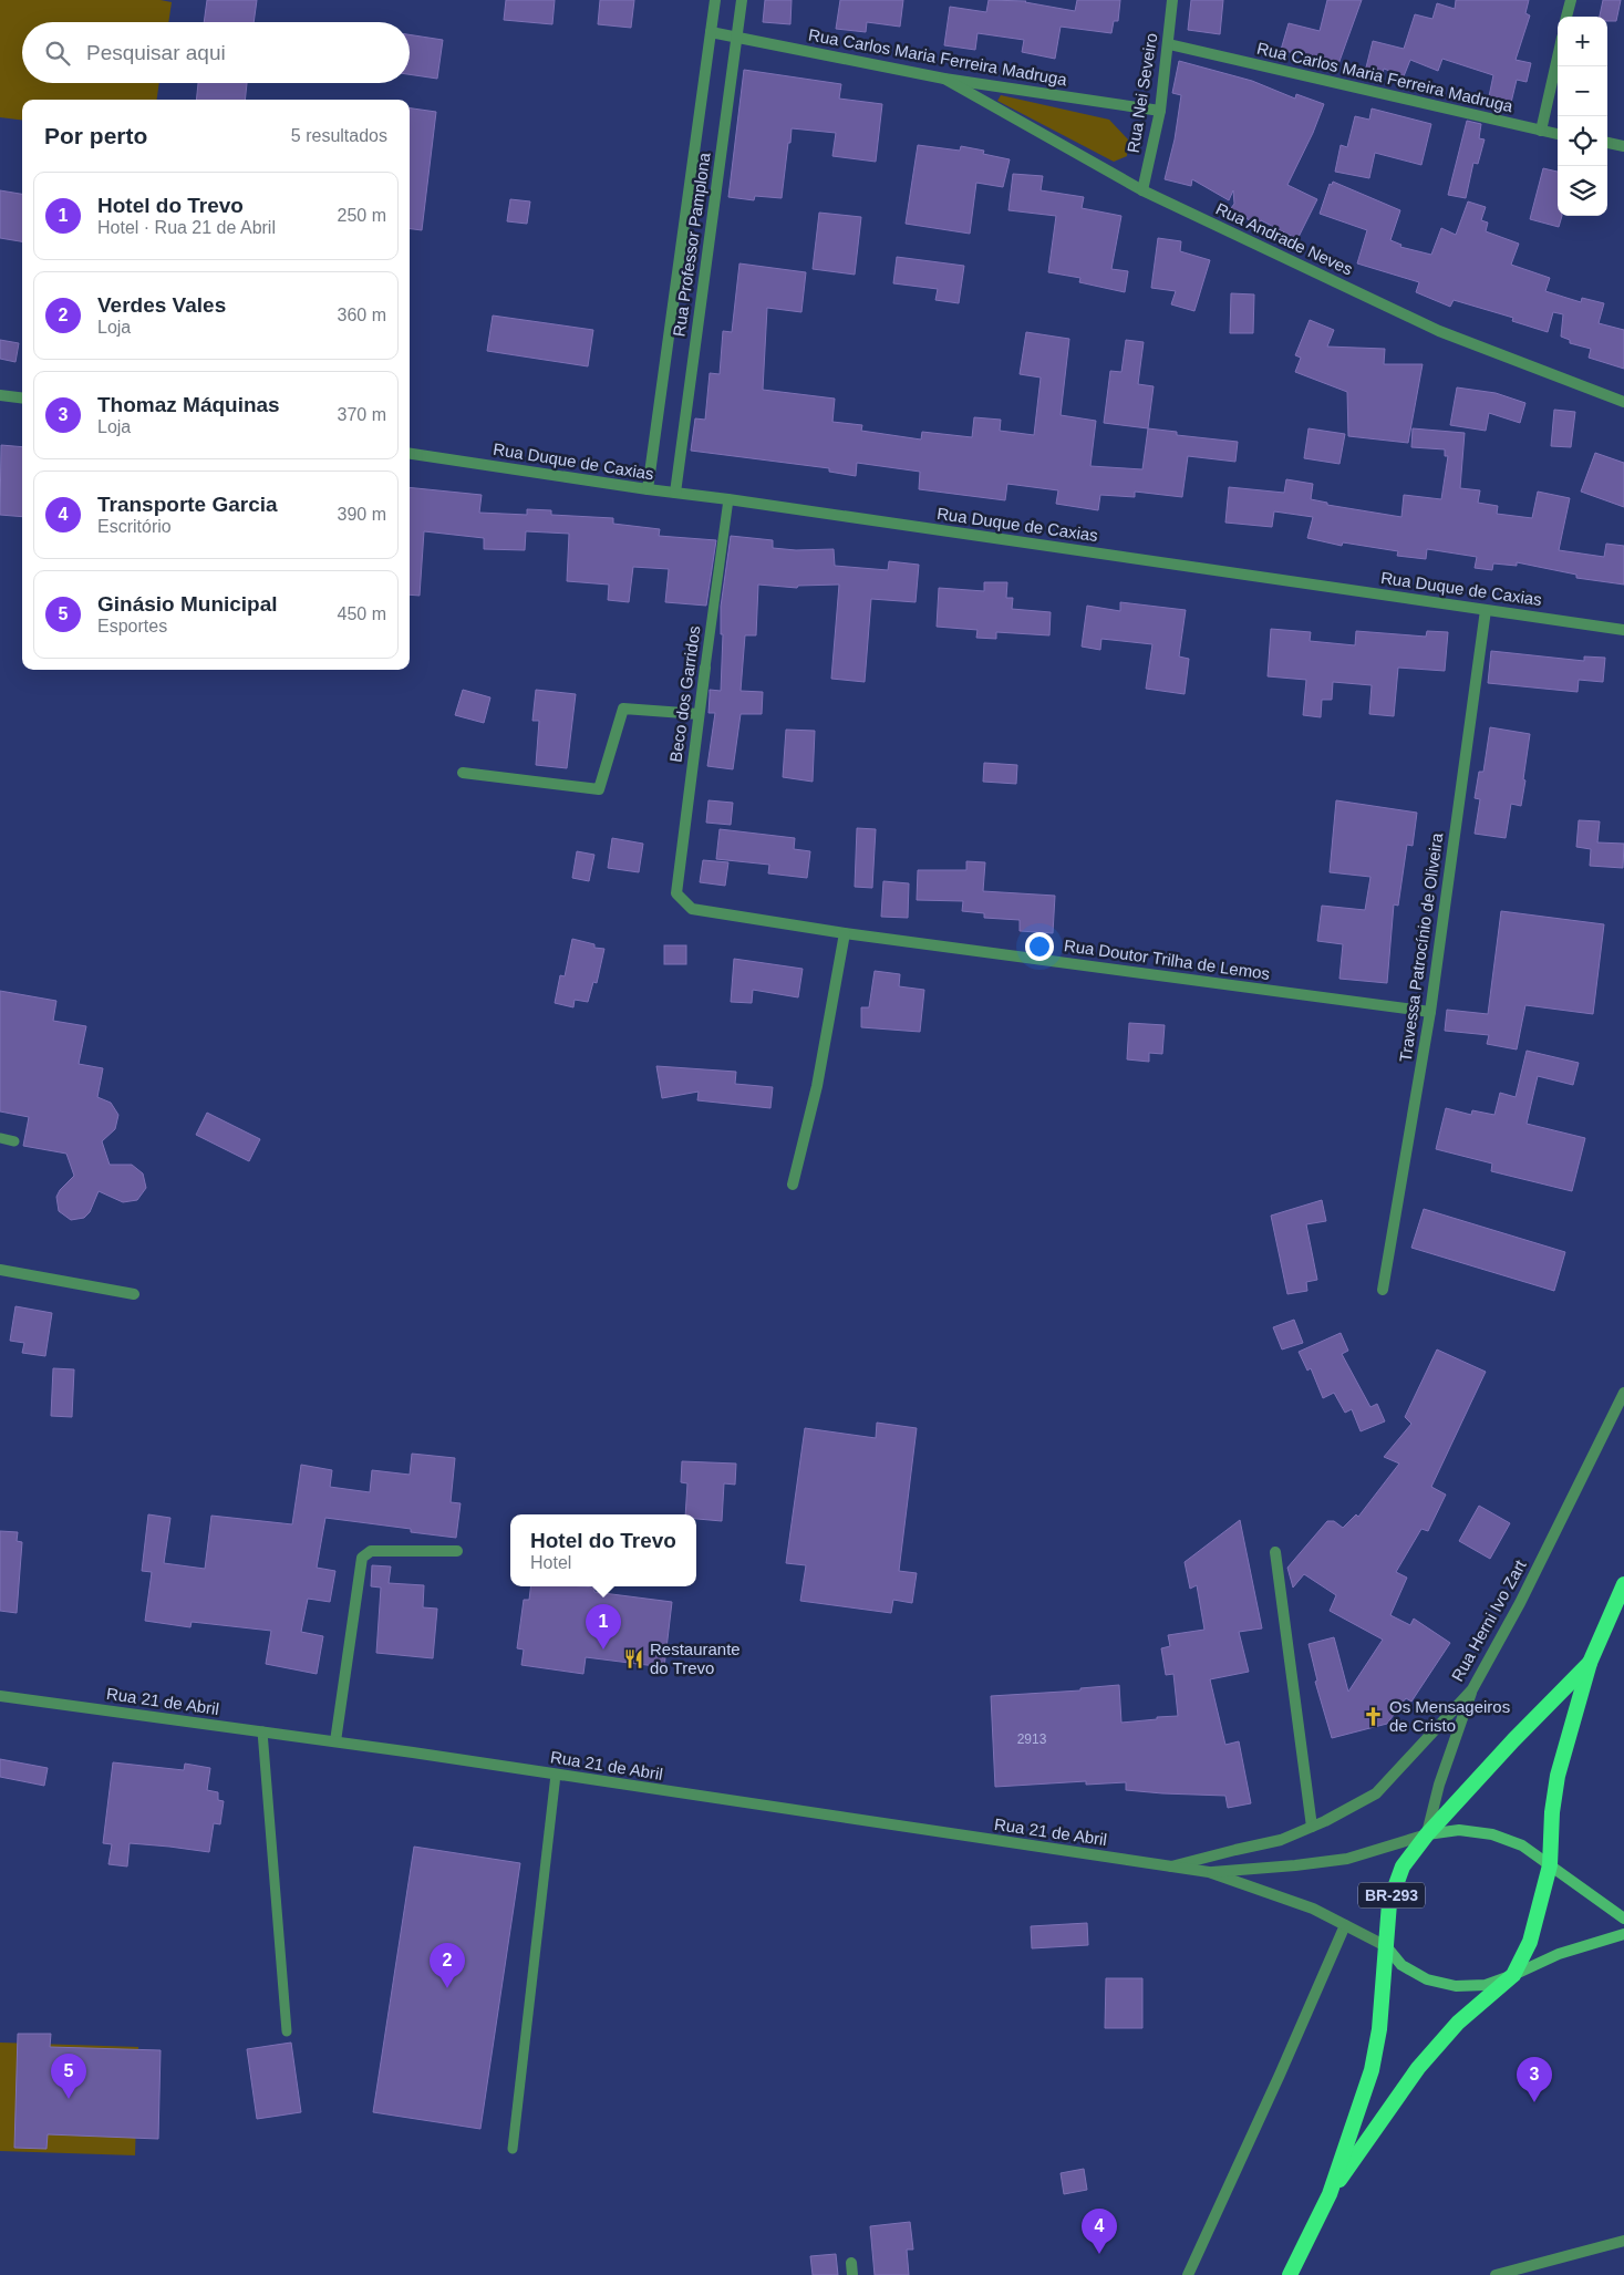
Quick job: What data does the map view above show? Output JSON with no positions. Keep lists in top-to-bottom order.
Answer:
{
  "streets": {
    "highway": ["BR-293"],
    "street": [
      "Rua Carlos Maria Ferreira Madruga",
      "Rua Nei Seveiro",
      "Rua Andrade Neves",
      "Rua Professor Pamplona",
      "Rua Duque de Caxias",
      "Beco dos Garridos",
      "Travessa Patrocínio de Oliveira",
      "Rua Doutor Trilha de Lemos",
      "Rua Herni Ivo Zart",
      "Rua 21 de Abril"
    ]
  },
  "crossings": [
    ["Rua Carlos Maria Ferreira Madruga", "Rua Nei Seveiro"],
    ["Rua Carlos Maria Ferreira Madruga", "Rua Andrade Neves"],
    ["Rua Carlos Maria Ferreira Madruga", "Rua Professor Pamplona"],
    ["Rua Nei Seveiro", "Rua Andrade Neves"],
    ["Rua Professor Pamplona", "Rua Duque de Caxias"],
    ["Rua Duque de Caxias", "Beco dos Garridos"],
    ["Rua Duque de Caxias", "Travessa Patrocínio de Oliveira"],
    ["Beco dos Garridos", "Rua Doutor Trilha de Lemos"],
    ["Travessa Patrocínio de Oliveira", "Rua Doutor Trilha de Lemos"],
    ["Rua Herni Ivo Zart", "Rua 21 de Abril"],
    ["Rua 21 de Abril", "BR-293"]
  ],
  "places": {
    "restaurant": ["Restaurante do Trevo"],
    "church": ["Os Mensageiros de Cristo"]
  },
  "house_numbers": ["2913"],
  "page": {
    "map_buttons": ["+", "−"],
    "search": "Pesquisar aqui",
    "heading": ["Por perto", "5 resultados"],
    "list": [
      {
        "mark": "1",
        "name": "Hotel do Trevo",
        "note": "Hotel · Rua 21 de Abril",
        "value": "250 m"
      },
      {
        "mark": "2",
        "name": "Verdes Vales",
        "note": "Loja",
        "value": "360 m"
      },
      {
        "mark": "3",
        "name": "Thomaz Máquinas",
        "note": "Loja",
        "value": "370 m"
      },
      {
        "mark": "4",
        "name": "Transporte Garcia",
        "note": "Escritório",
        "value": "390 m"
      },
      {
        "mark": "5",
        "name": "Ginásio Municipal",
        "note": "Esportes",
        "value": "450 m"
      }
    ],
    "popup": ["Hotel do Trevo", "Hotel"],
    "pins": [
      "1",
      "2",
      "5",
      "3",
      "4"
    ]
  }
}
